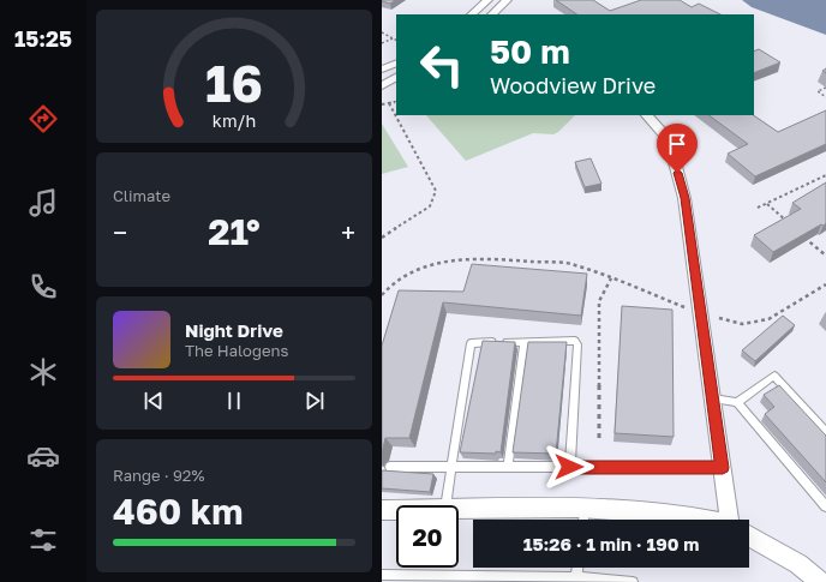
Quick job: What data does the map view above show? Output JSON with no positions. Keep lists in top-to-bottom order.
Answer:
{
  "page": {
    "tabs": "15:25",
    "turn": ["50 m", "Woodview Drive"],
    "tile": [
      "Climate",
      ["Range · 92%", "460 km"]
    ],
    "heat": ["−", "21°", "+"],
    "song": ["Night Drive", "The Halogens"],
    "limit": "20",
    "trip": "15:26 · 1 min · 190 m",
    "gauge": ["16", "km/h"]
  }
}
